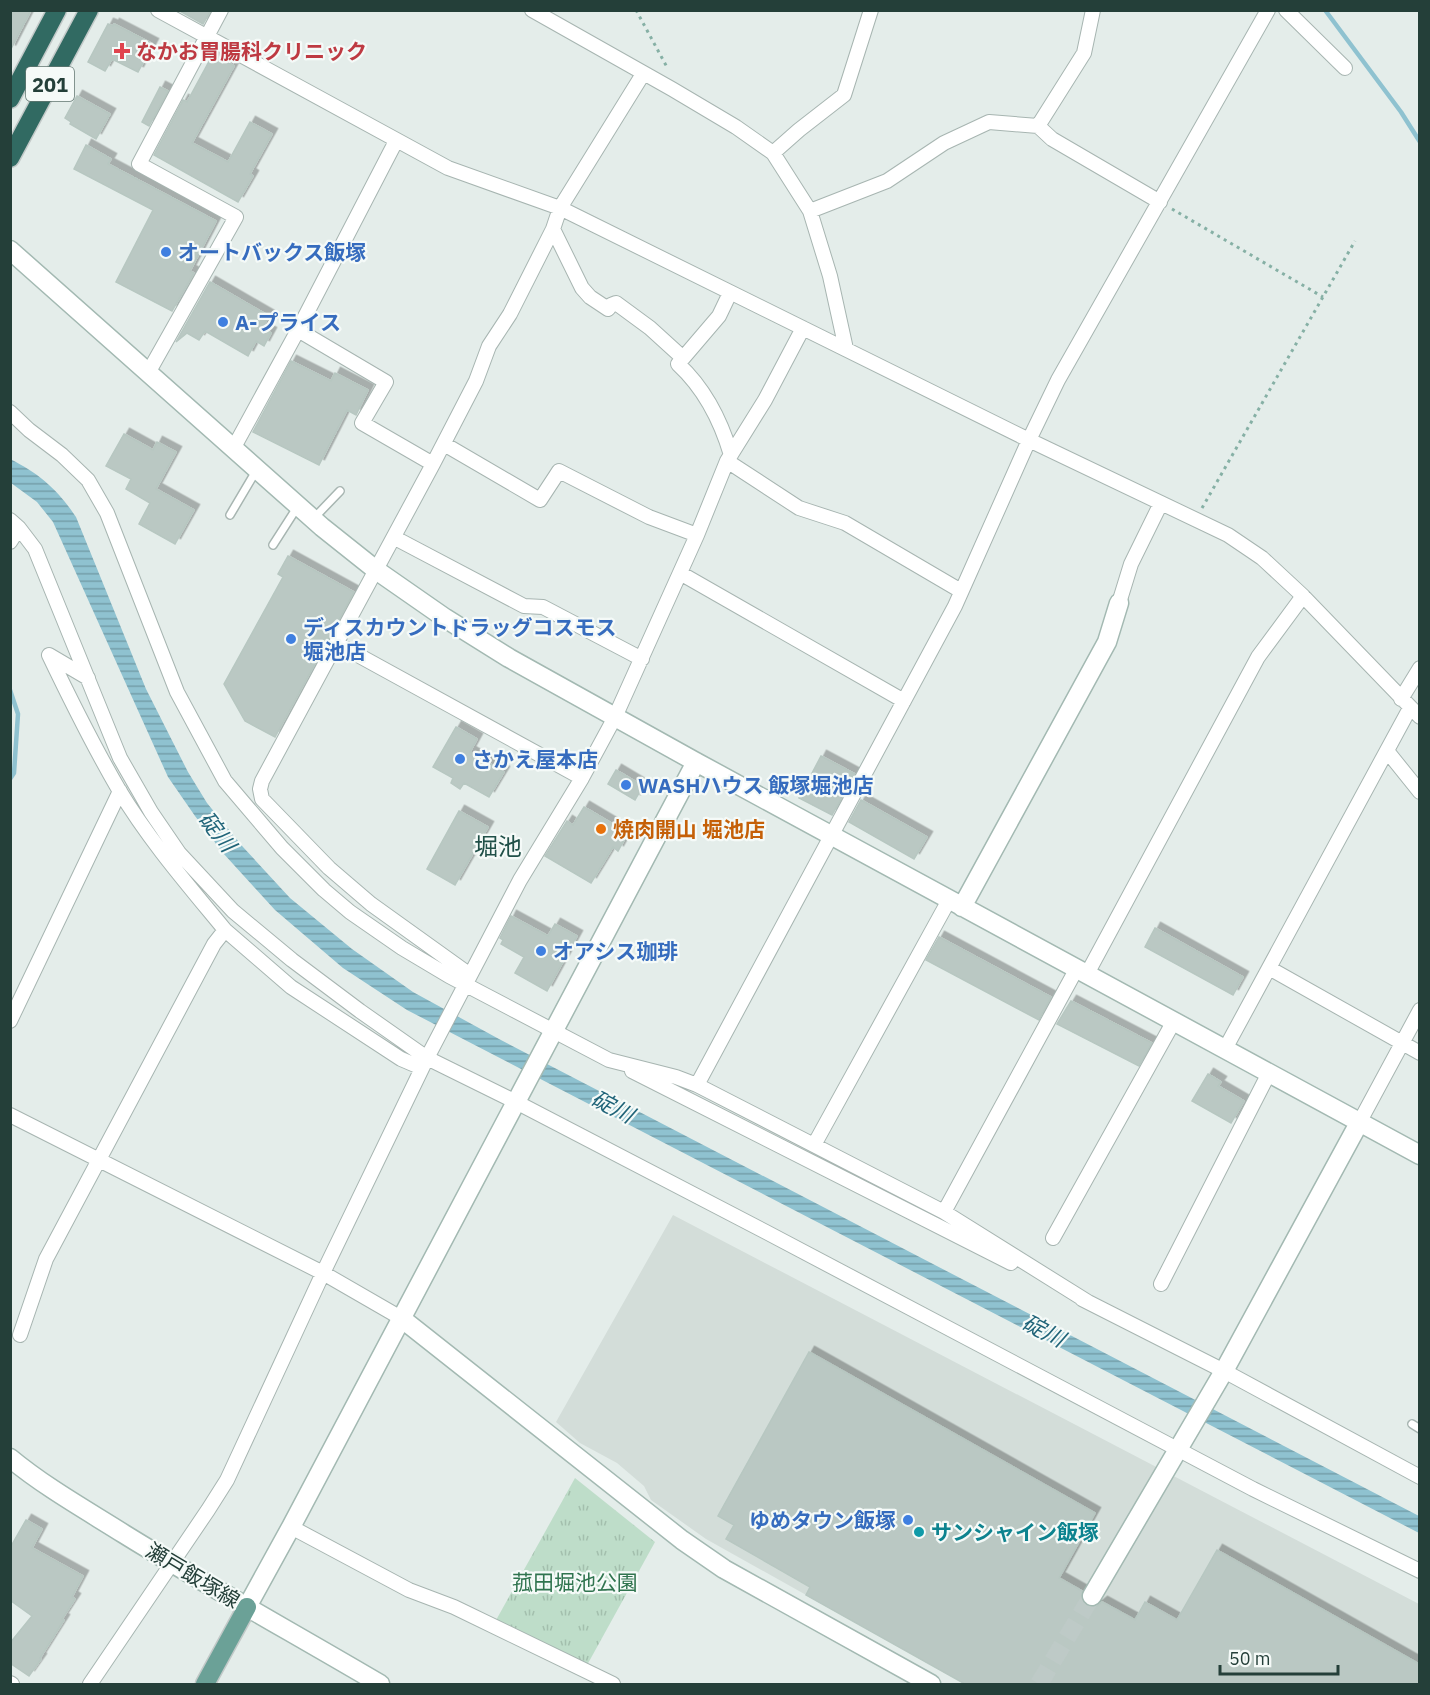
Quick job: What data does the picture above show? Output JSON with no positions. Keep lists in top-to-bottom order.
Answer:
{
  "streets": {
    "highway": ["201"],
    "street": ["瀬戸飯塚線"]
  },
  "districts": ["堀池"],
  "water": ["碇川"],
  "parks": ["菰田堀池公園"],
  "places": {
    "health": ["なかお胃腸科クリニック"],
    "other": [
      "オートバックス飯塚",
      "A-プライス",
      "ディスカウントドラッグコスモス 堀池店",
      "さかえ屋本店",
      "WASHハウス 飯塚堀池店",
      "焼肉開山 堀池店",
      "オアシス珈琲",
      "ゆめタウン飯塚",
      "サンシャイン飯塚"
    ]
  },
  "scale_bar": "50 m"
}
